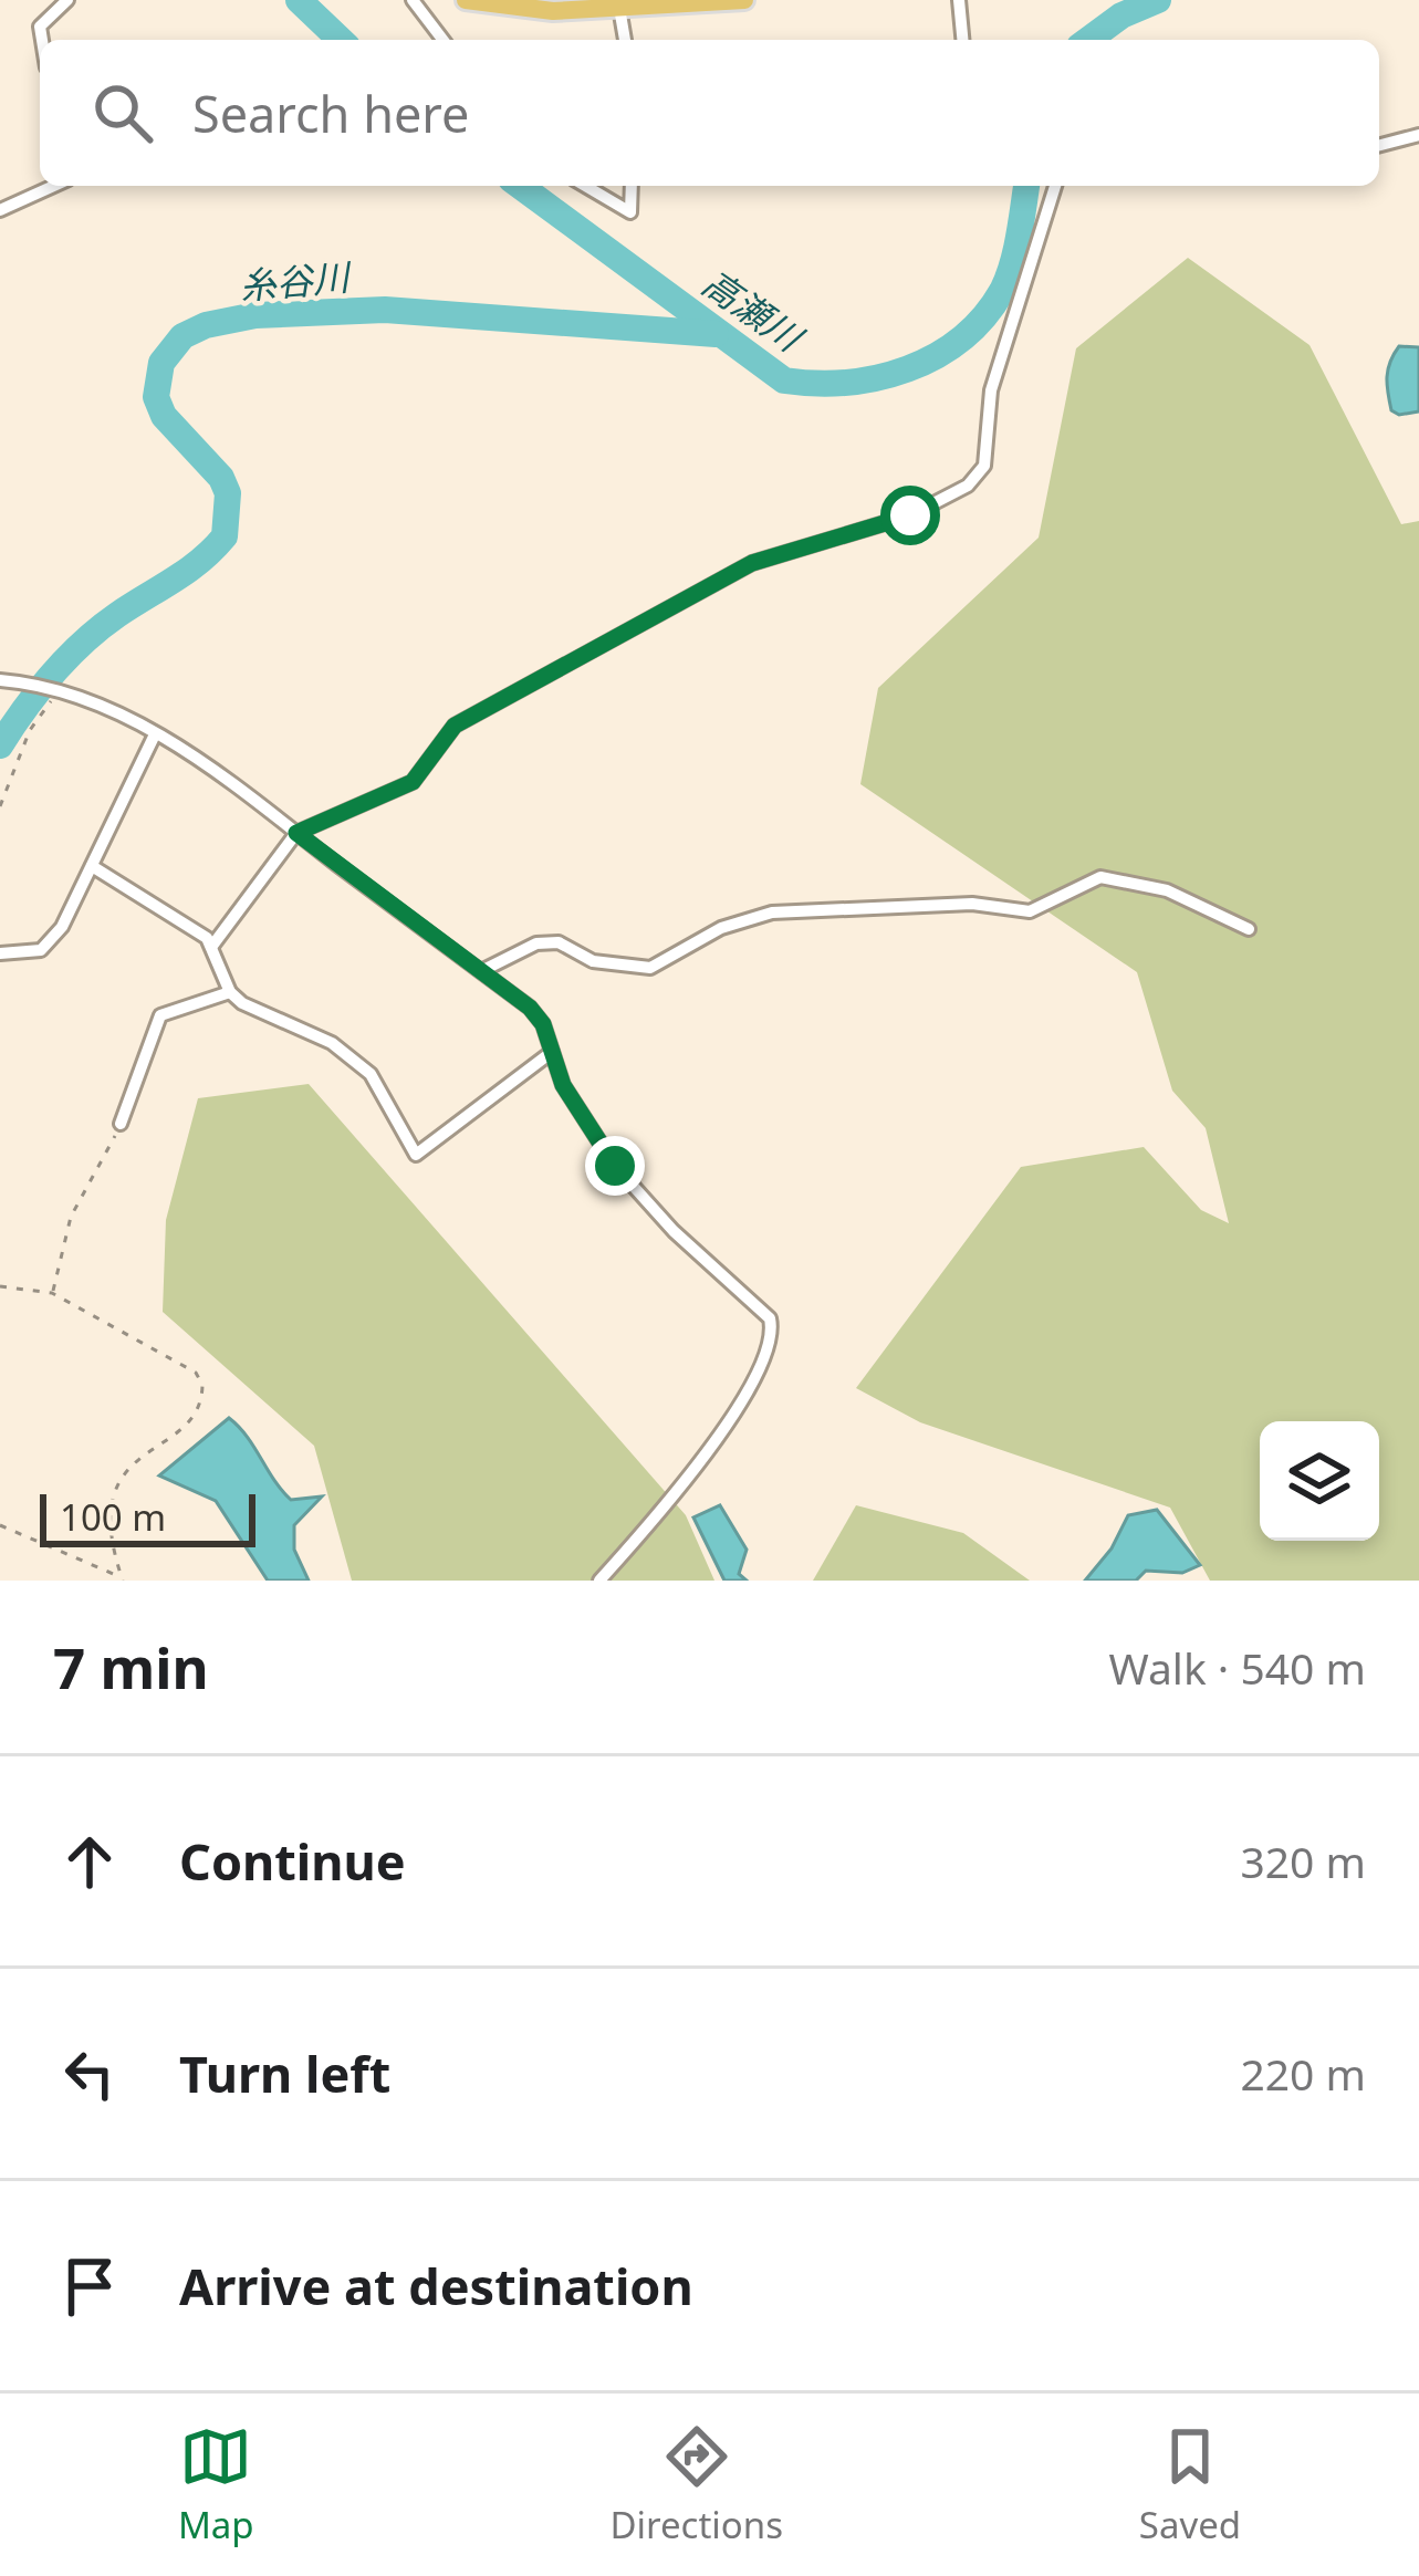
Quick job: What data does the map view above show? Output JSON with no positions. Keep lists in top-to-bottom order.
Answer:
{
  "water": ["糸谷川", "高瀬川"],
  "scale_bar": "100 m",
  "page": {
    "search": "Search here",
    "scale": "100 m",
    "heading": ["7 min", "Walk · 540 m"],
    "list": [
      ["Continue", "320 m"],
      ["Turn left", "220 m"],
      "Arrive at destination"
    ],
    "nav": ["Map", "Directions", "Saved"]
  }
}
